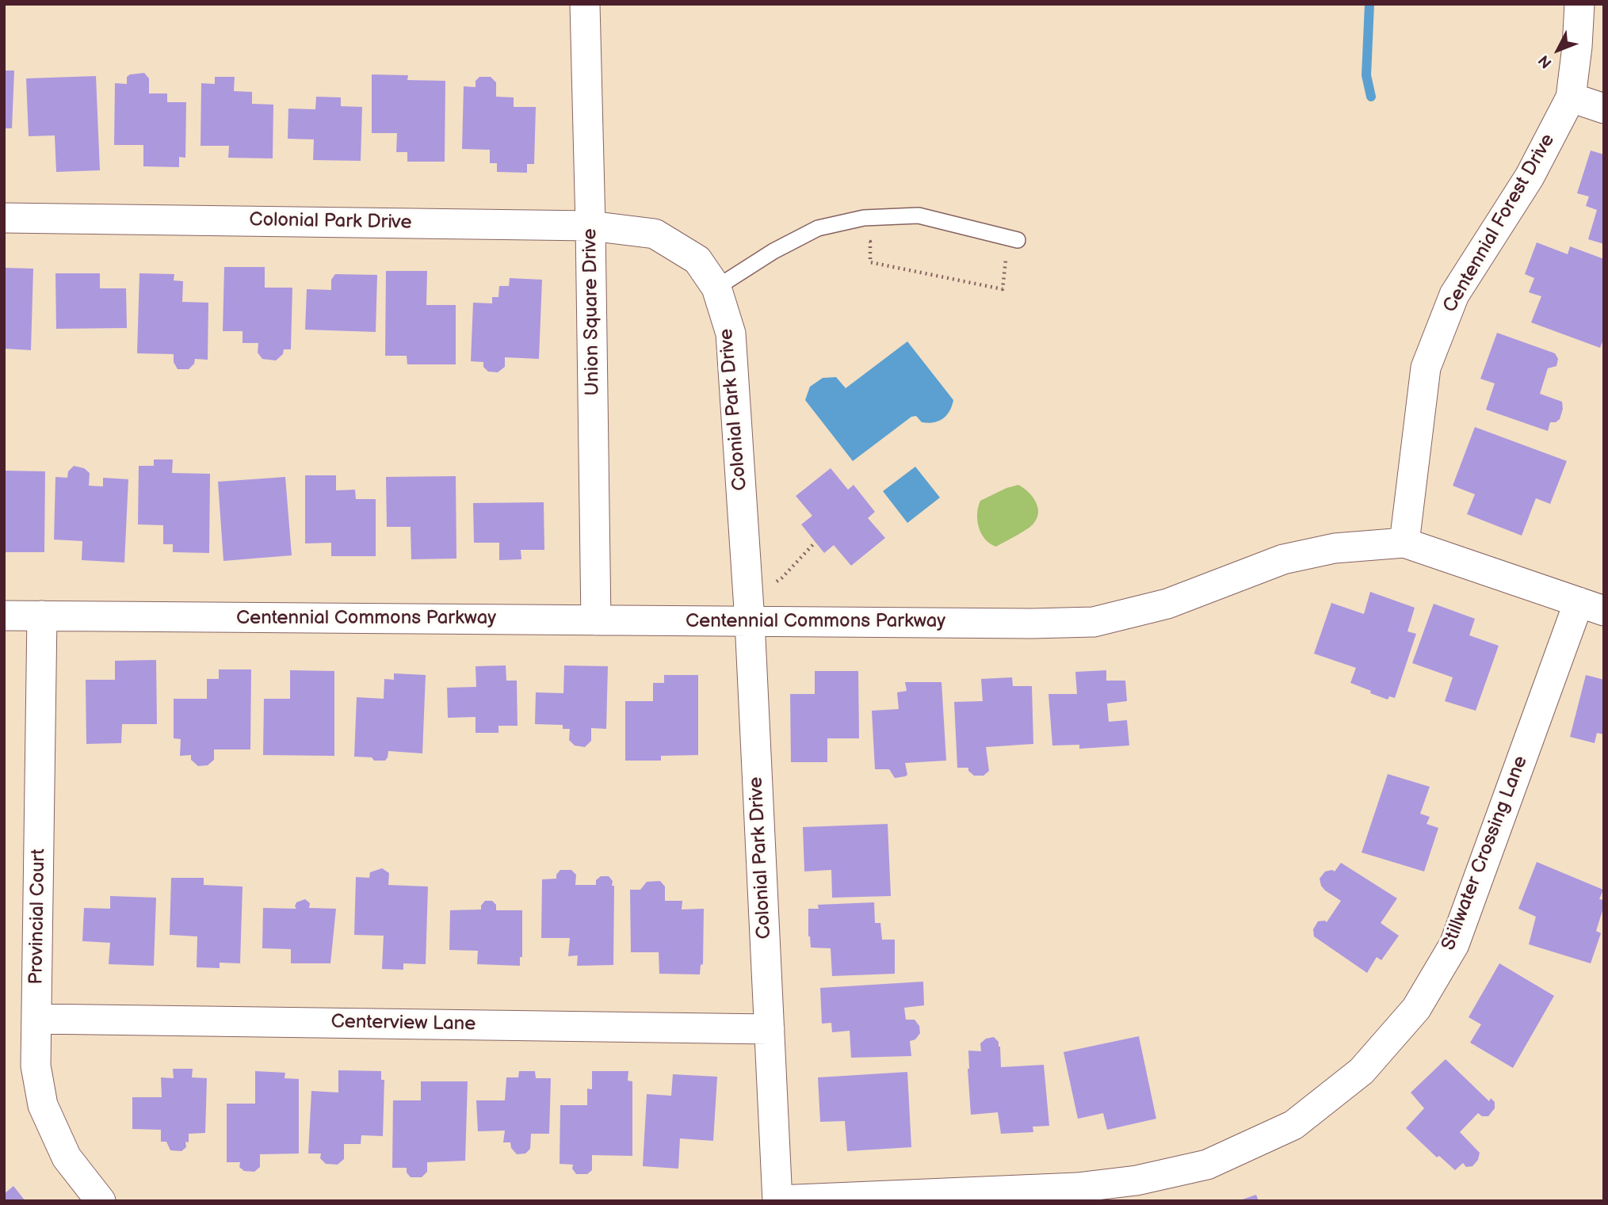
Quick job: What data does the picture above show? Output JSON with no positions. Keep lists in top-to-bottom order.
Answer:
{
  "streets": {
    "street": [
      "Colonial Park Drive",
      "Centennial Forest Drive",
      "Union Square Drive",
      "Centennial Commons Parkway",
      "Stillwater Crossing Lane",
      "Provincial Court",
      "Centerview Lane"
    ]
  },
  "crossings": [
    ["Colonial Park Drive", "Union Square Drive"],
    ["Colonial Park Drive", "Centennial Commons Parkway"],
    ["Colonial Park Drive", "Stillwater Crossing Lane"],
    ["Colonial Park Drive", "Centerview Lane"],
    ["Centennial Forest Drive", "Centennial Commons Parkway"],
    ["Union Square Drive", "Centennial Commons Parkway"],
    ["Centennial Commons Parkway", "Stillwater Crossing Lane"],
    ["Centennial Commons Parkway", "Provincial Court"],
    ["Provincial Court", "Centerview Lane"]
  ],
  "north": "bottom left"
}
